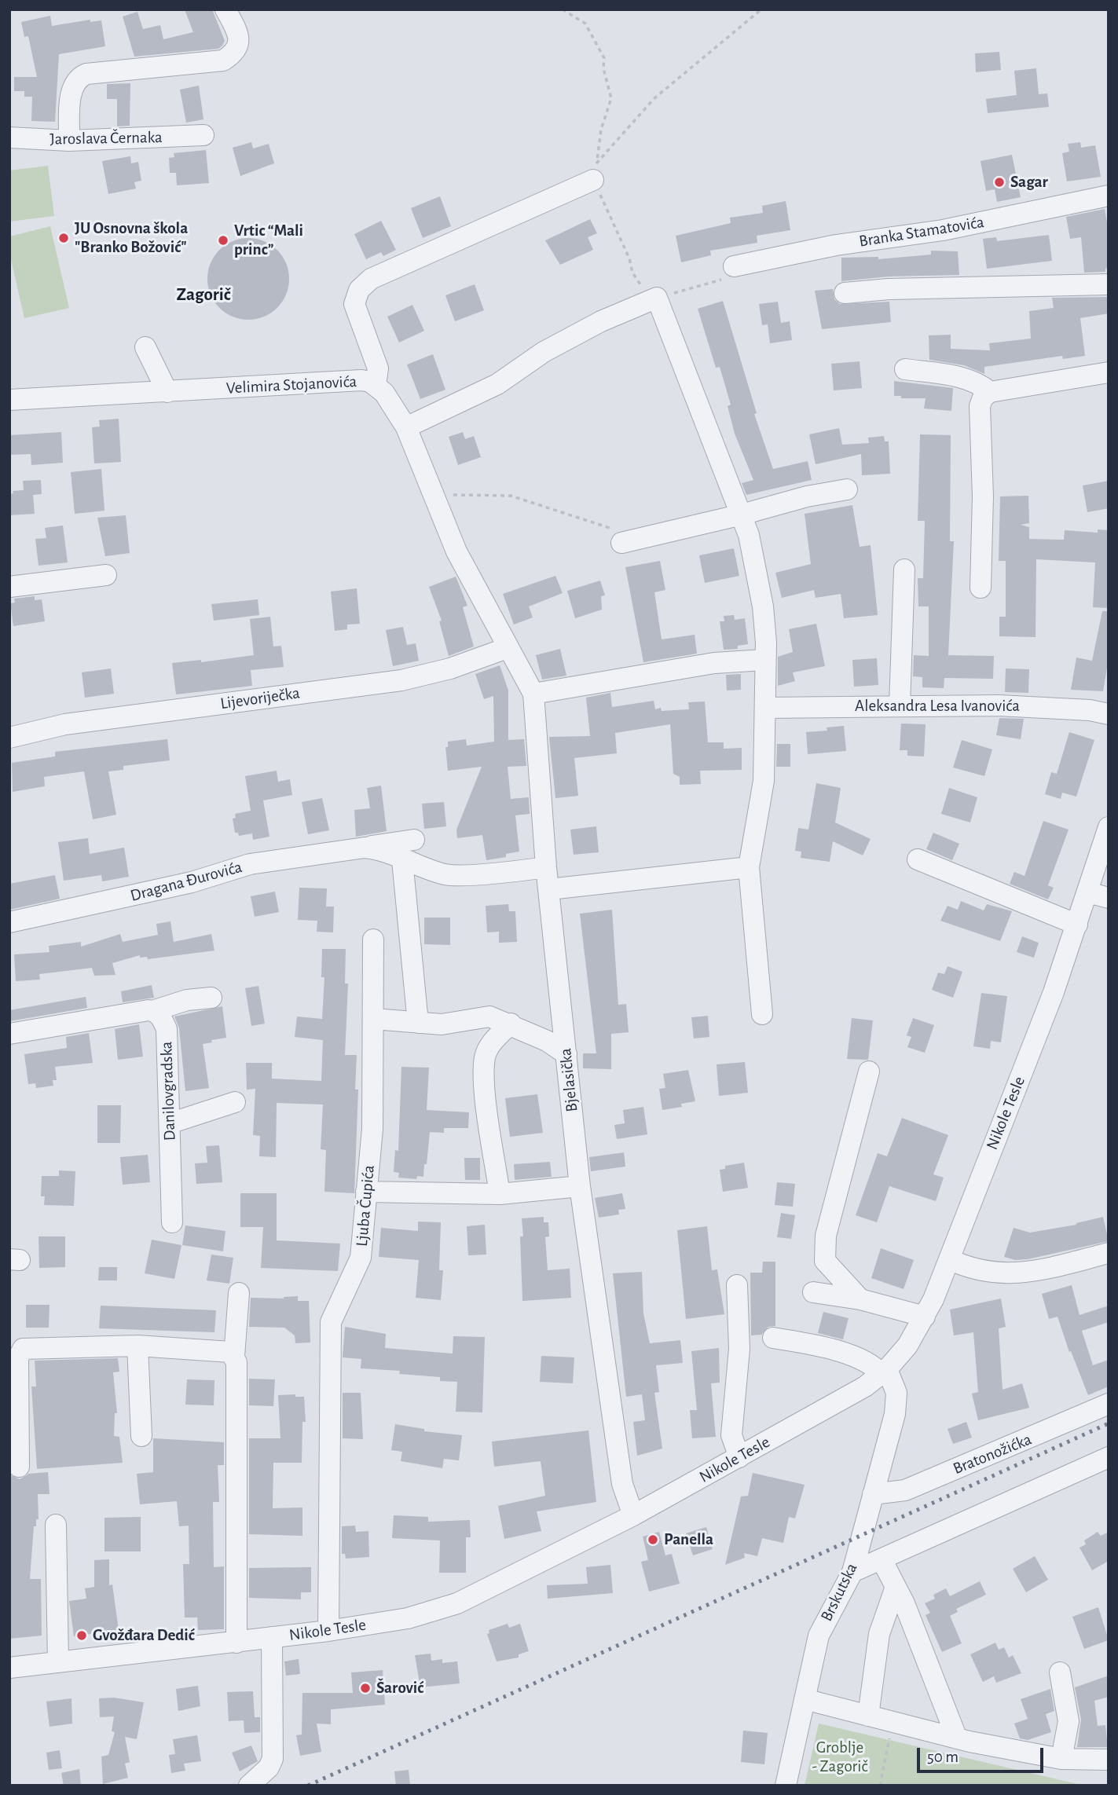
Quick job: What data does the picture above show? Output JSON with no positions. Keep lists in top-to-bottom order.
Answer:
{
  "streets": {
    "street": [
      "Jaroslava Černaka",
      "Branka Stamatovića",
      "Velimira Stojanovića",
      "Lijevoriječka",
      "Aleksandra Lesa Ivanovića",
      "Dragana Đurovića",
      "Bjelasička",
      "Danilovgradska",
      "Nikole Tesle",
      "Ljuba Čupića",
      "Bratonožićka",
      "Brskutska"
    ]
  },
  "crossings": [
    ["Velimira Stojanovića", "Lijevoriječka"],
    ["Velimira Stojanovića", "Bjelasička"],
    ["Lijevoriječka", "Bjelasička"],
    ["Dragana Đurovića", "Bjelasička"],
    ["Bjelasička", "Nikole Tesle"],
    ["Nikole Tesle", "Ljuba Čupića"],
    ["Nikole Tesle", "Brskutska"],
    ["Bratonožićka", "Brskutska"]
  ],
  "districts": ["Zagorič"],
  "parks": ["Groblje - Zagorič"],
  "places": [
    "Sagar",
    "JU Osnovna škola \"Branko Božović\"",
    "Vrtic “Mali princ”",
    "Panella",
    "Gvožđara Dedić",
    "Šarović"
  ],
  "scale_bar": "50 m"
}
